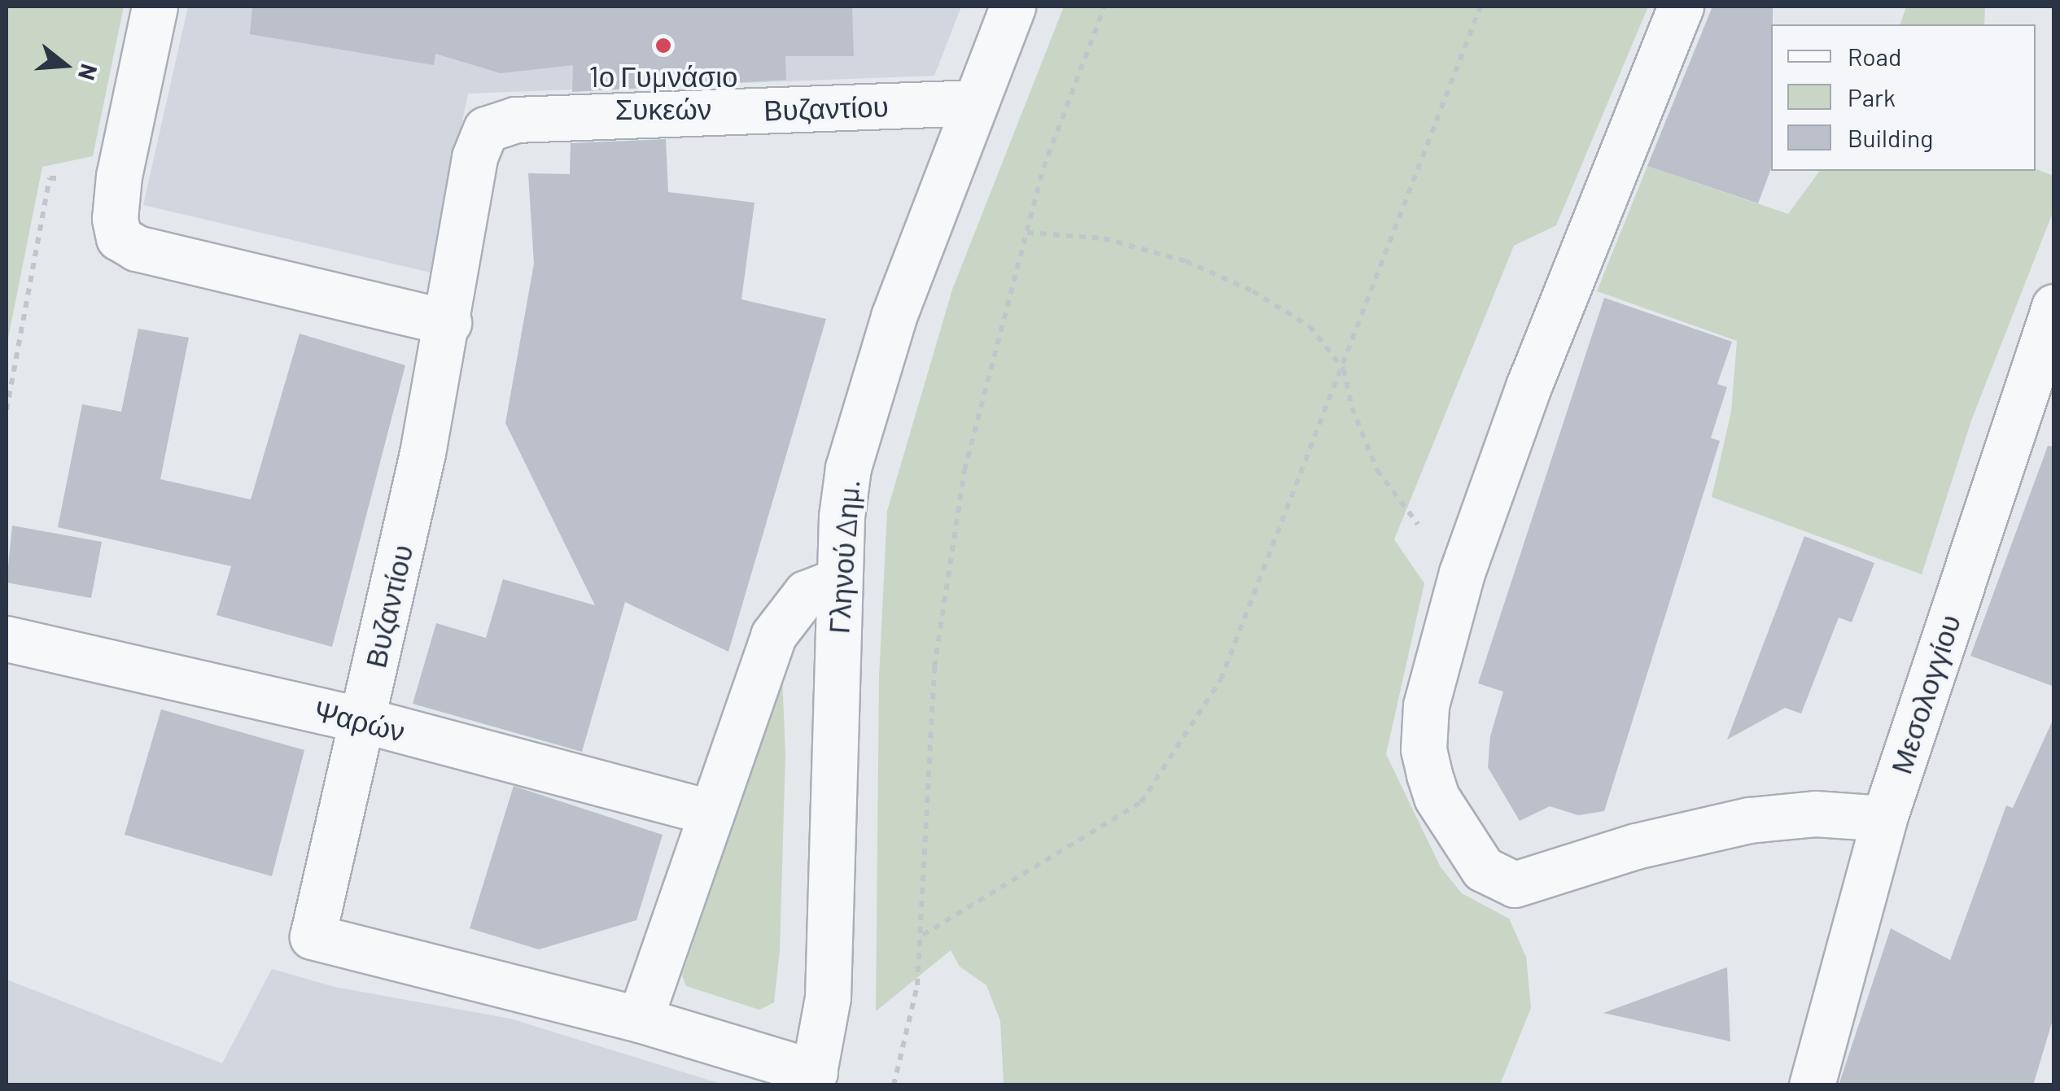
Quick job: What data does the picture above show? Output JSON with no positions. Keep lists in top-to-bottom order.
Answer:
{
  "streets": {
    "street": [
      "Βυζαντίου",
      "Γληνού Δημ.",
      "Μεσολογγίου",
      "Ψαρών"
    ]
  },
  "crossings": [
    ["Βυζαντίου", "Γληνού Δημ."],
    ["Βυζαντίου", "Ψαρών"]
  ],
  "places": ["1ο Γυμνάσιο Συκεών"],
  "legend": ["Road", "Park", "Building"],
  "north": "right"
}
